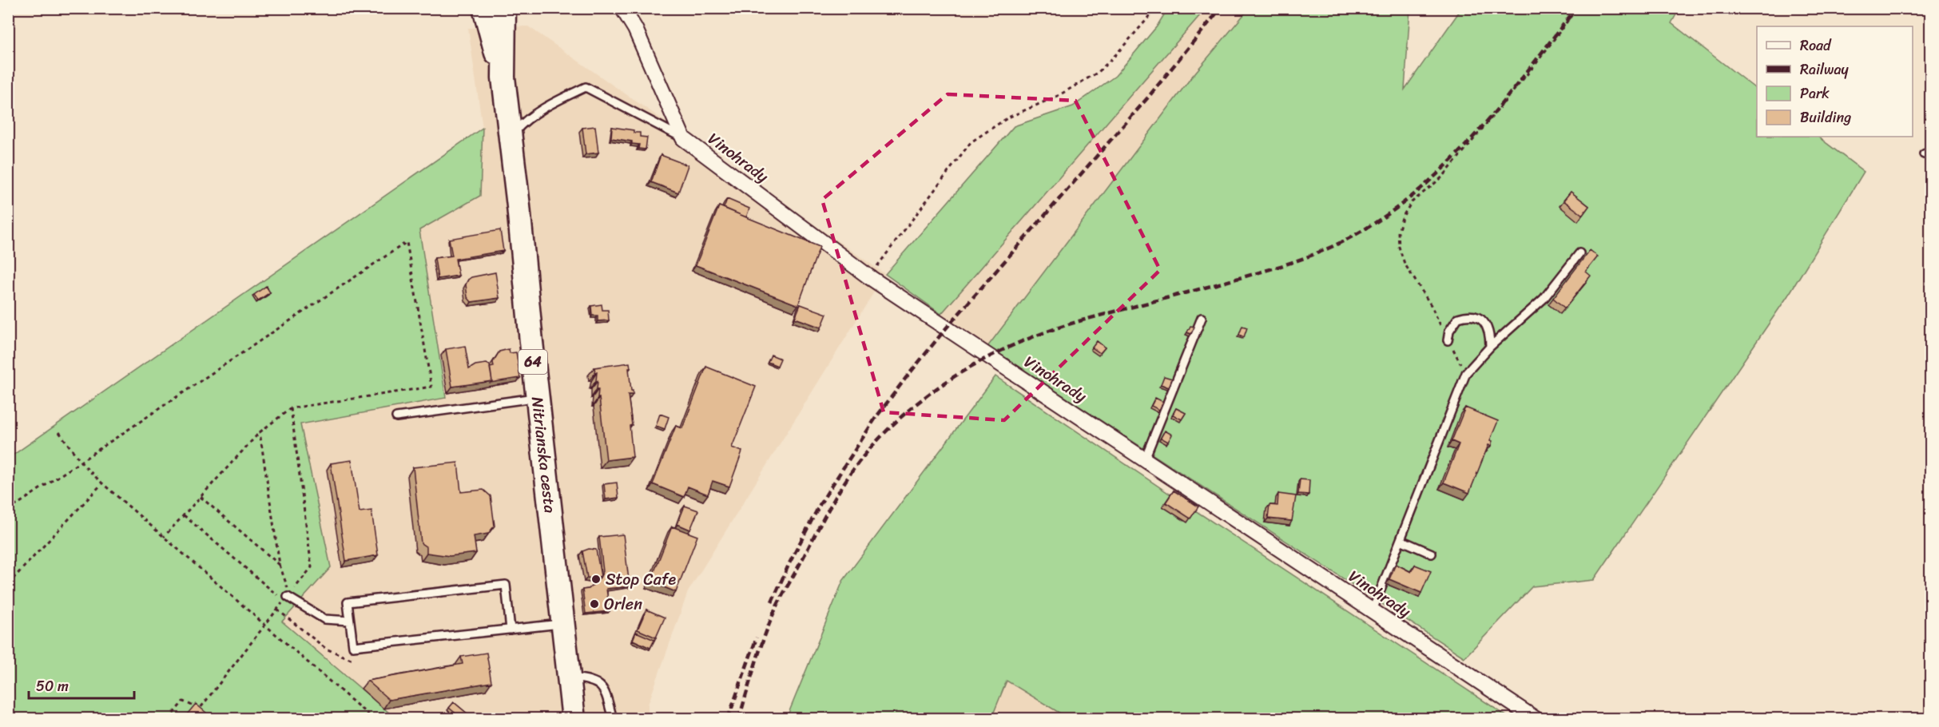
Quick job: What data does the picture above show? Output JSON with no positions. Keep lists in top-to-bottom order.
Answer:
{
  "streets": {
    "main road": ["64", "Nitrianska cesta"],
    "street": ["Vinohrady"]
  },
  "places": ["Stop Cafe", "Orlen"],
  "legend": [
    "Road",
    "Railway",
    "Park",
    "Building"
  ],
  "scale_bar": "50 m"
}
